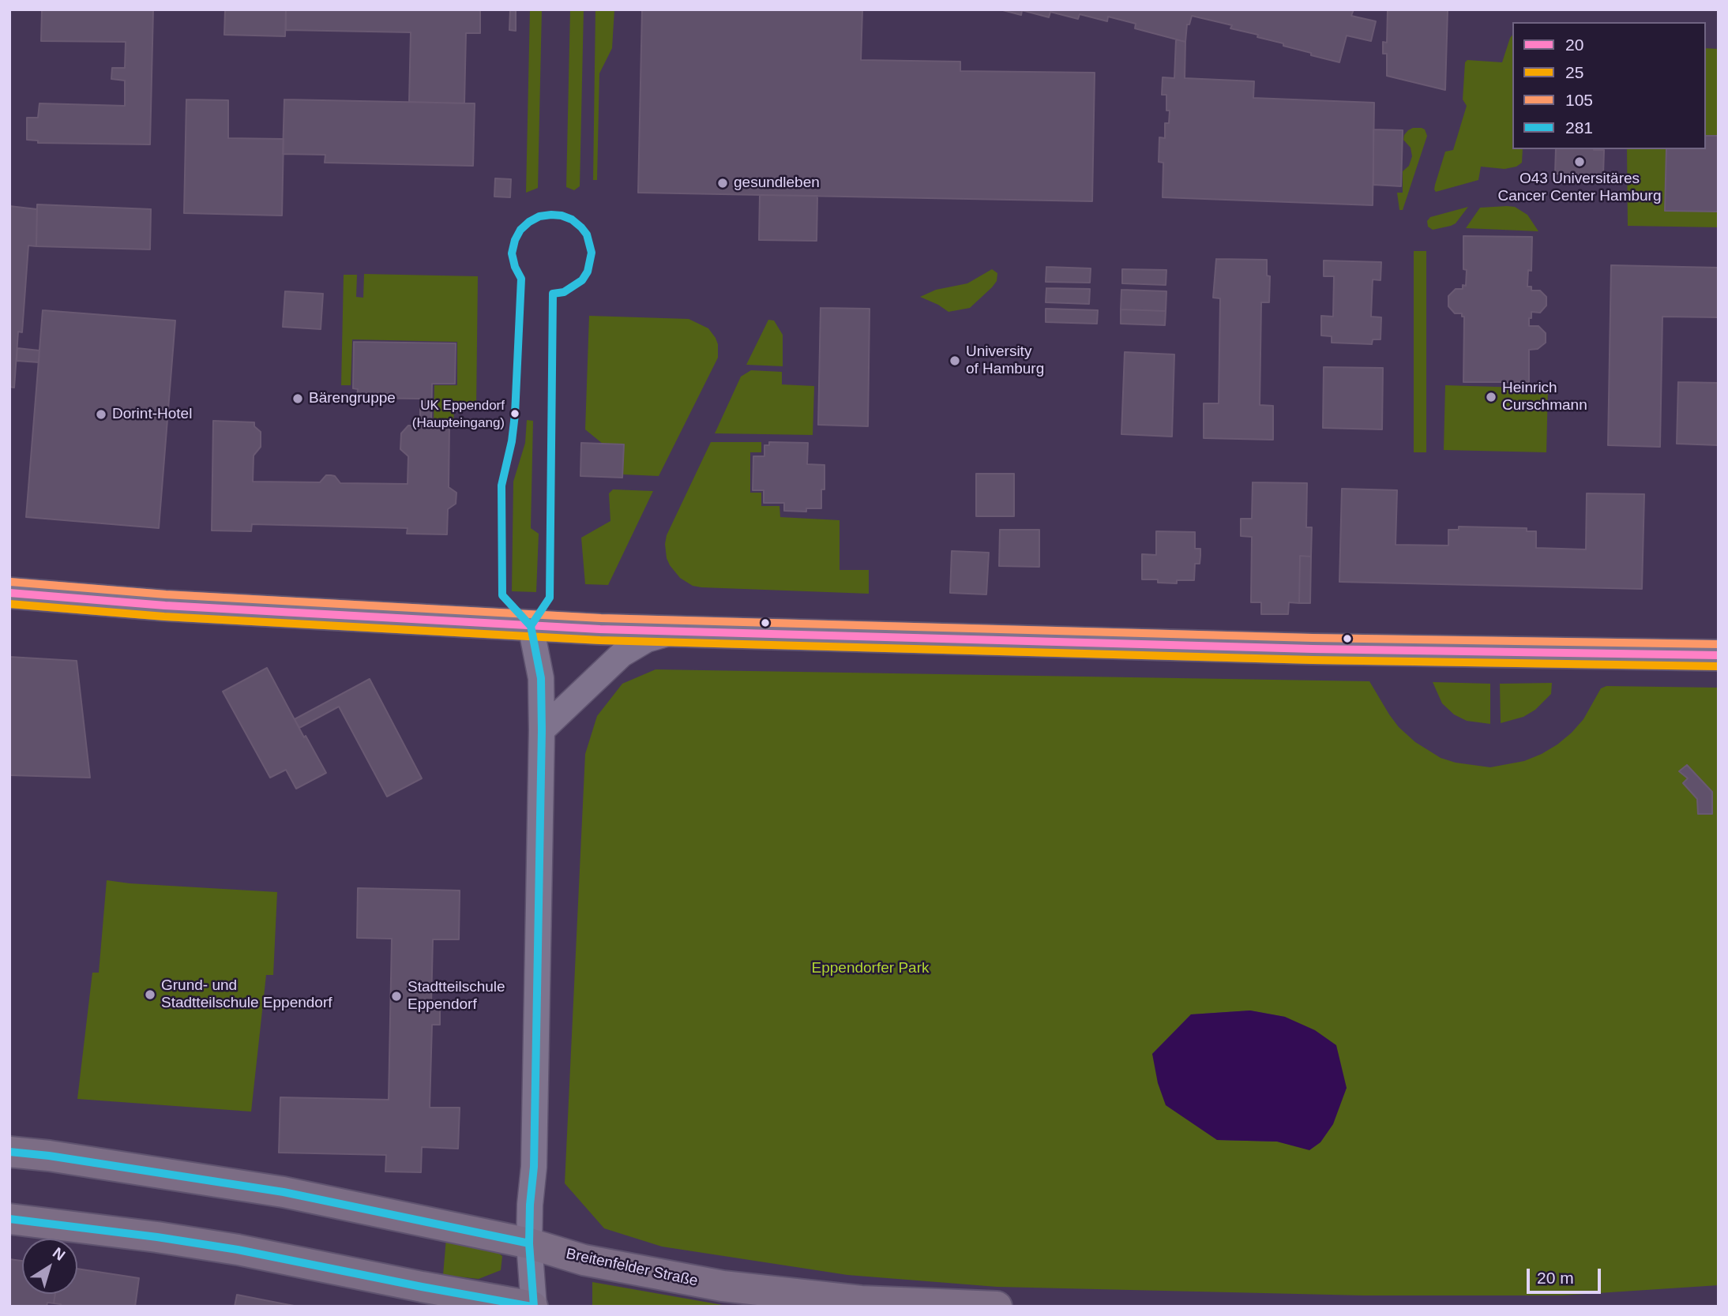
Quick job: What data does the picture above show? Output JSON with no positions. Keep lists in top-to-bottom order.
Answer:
{
  "streets": {
    "main road": ["Breitenfelder Straße"]
  },
  "parks": ["Eppendorfer Park"],
  "places": [
    "O43 Universitäres Cancer Center Hamburg",
    "gesundleben",
    "University of Hamburg",
    "Heinrich Curschmann",
    "Bärengruppe",
    "UK Eppendorf (Haupteingang)",
    "Dorint-Hotel",
    "Grund- und Stadtteilschule Eppendorf",
    "Stadtteilschule Eppendorf"
  ],
  "lines": [
    "transit line 281",
    "transit line 105",
    "transit line 20",
    "transit line 25"
  ],
  "legend": [
    "20",
    "25",
    "105",
    "281"
  ],
  "scale_bar": "20 m",
  "north": "top right"
}
